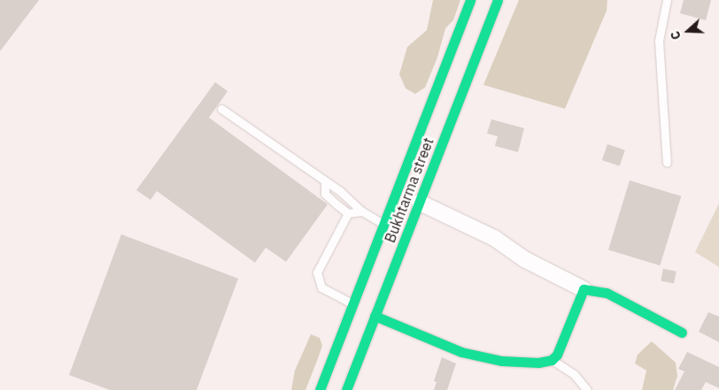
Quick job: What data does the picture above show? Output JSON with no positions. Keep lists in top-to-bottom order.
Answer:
{
  "streets": {
    "main road": ["Bukhtarma street"]
  },
  "north": "left"
}
